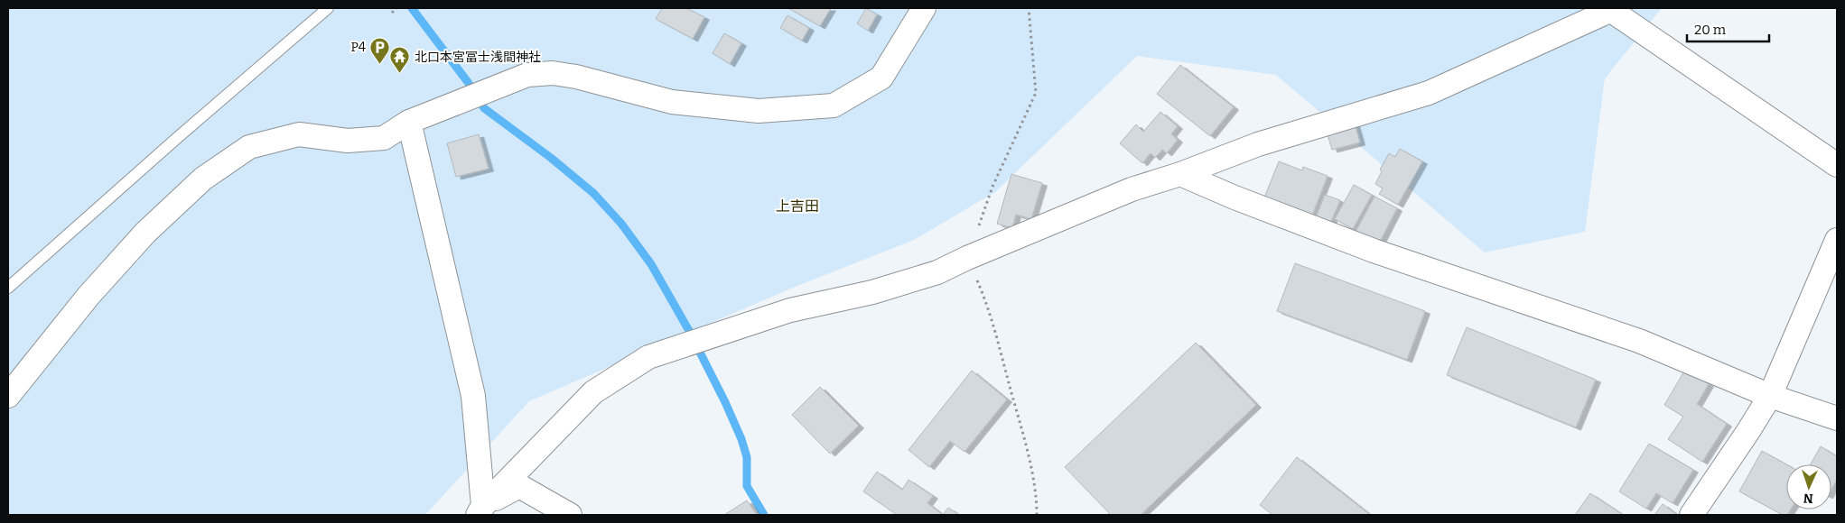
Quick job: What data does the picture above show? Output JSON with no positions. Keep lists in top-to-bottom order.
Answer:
{
  "districts": ["上吉田"],
  "places": {
    "parking": ["P4"],
    "temple": ["北口本宮冨士浅間神社"]
  },
  "scale_bar": "20 m",
  "north": "bottom"
}
